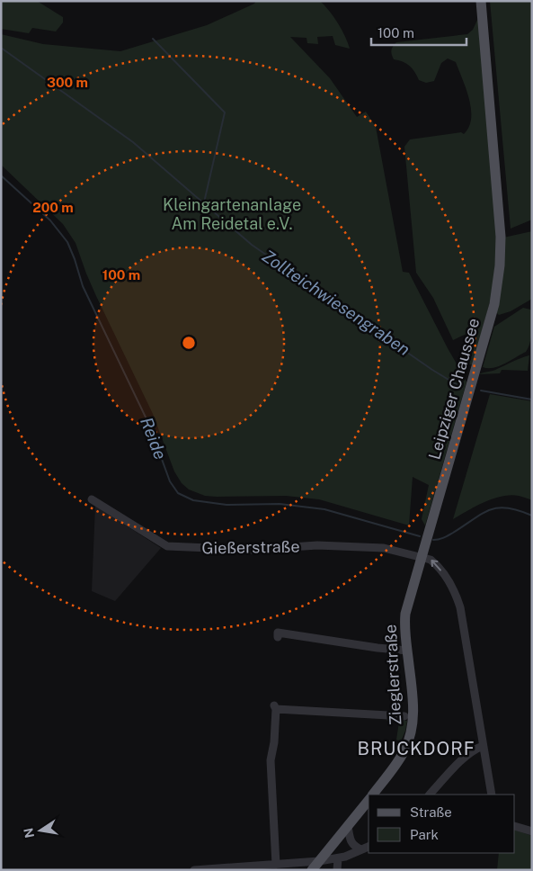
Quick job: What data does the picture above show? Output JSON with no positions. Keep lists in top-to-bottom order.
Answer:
{
  "streets": {
    "main road": ["Leipziger Chaussee", "Zieglerstraße"],
    "street": ["Gießerstraße"]
  },
  "crossings": [
    ["Leipziger Chaussee", "Zieglerstraße"],
    ["Gießerstraße", "Zieglerstraße"]
  ],
  "districts": ["BRUCKDORF"],
  "water": ["Zollteichwiesengraben", "Reide"],
  "parks": ["Kleingartenanlage Am Reidetal e.V."],
  "legend": ["Straße", "Park"],
  "scale_bar": "100 m",
  "north": "left",
  "rings": ["300 m", "200 m", "100 m"]
}
